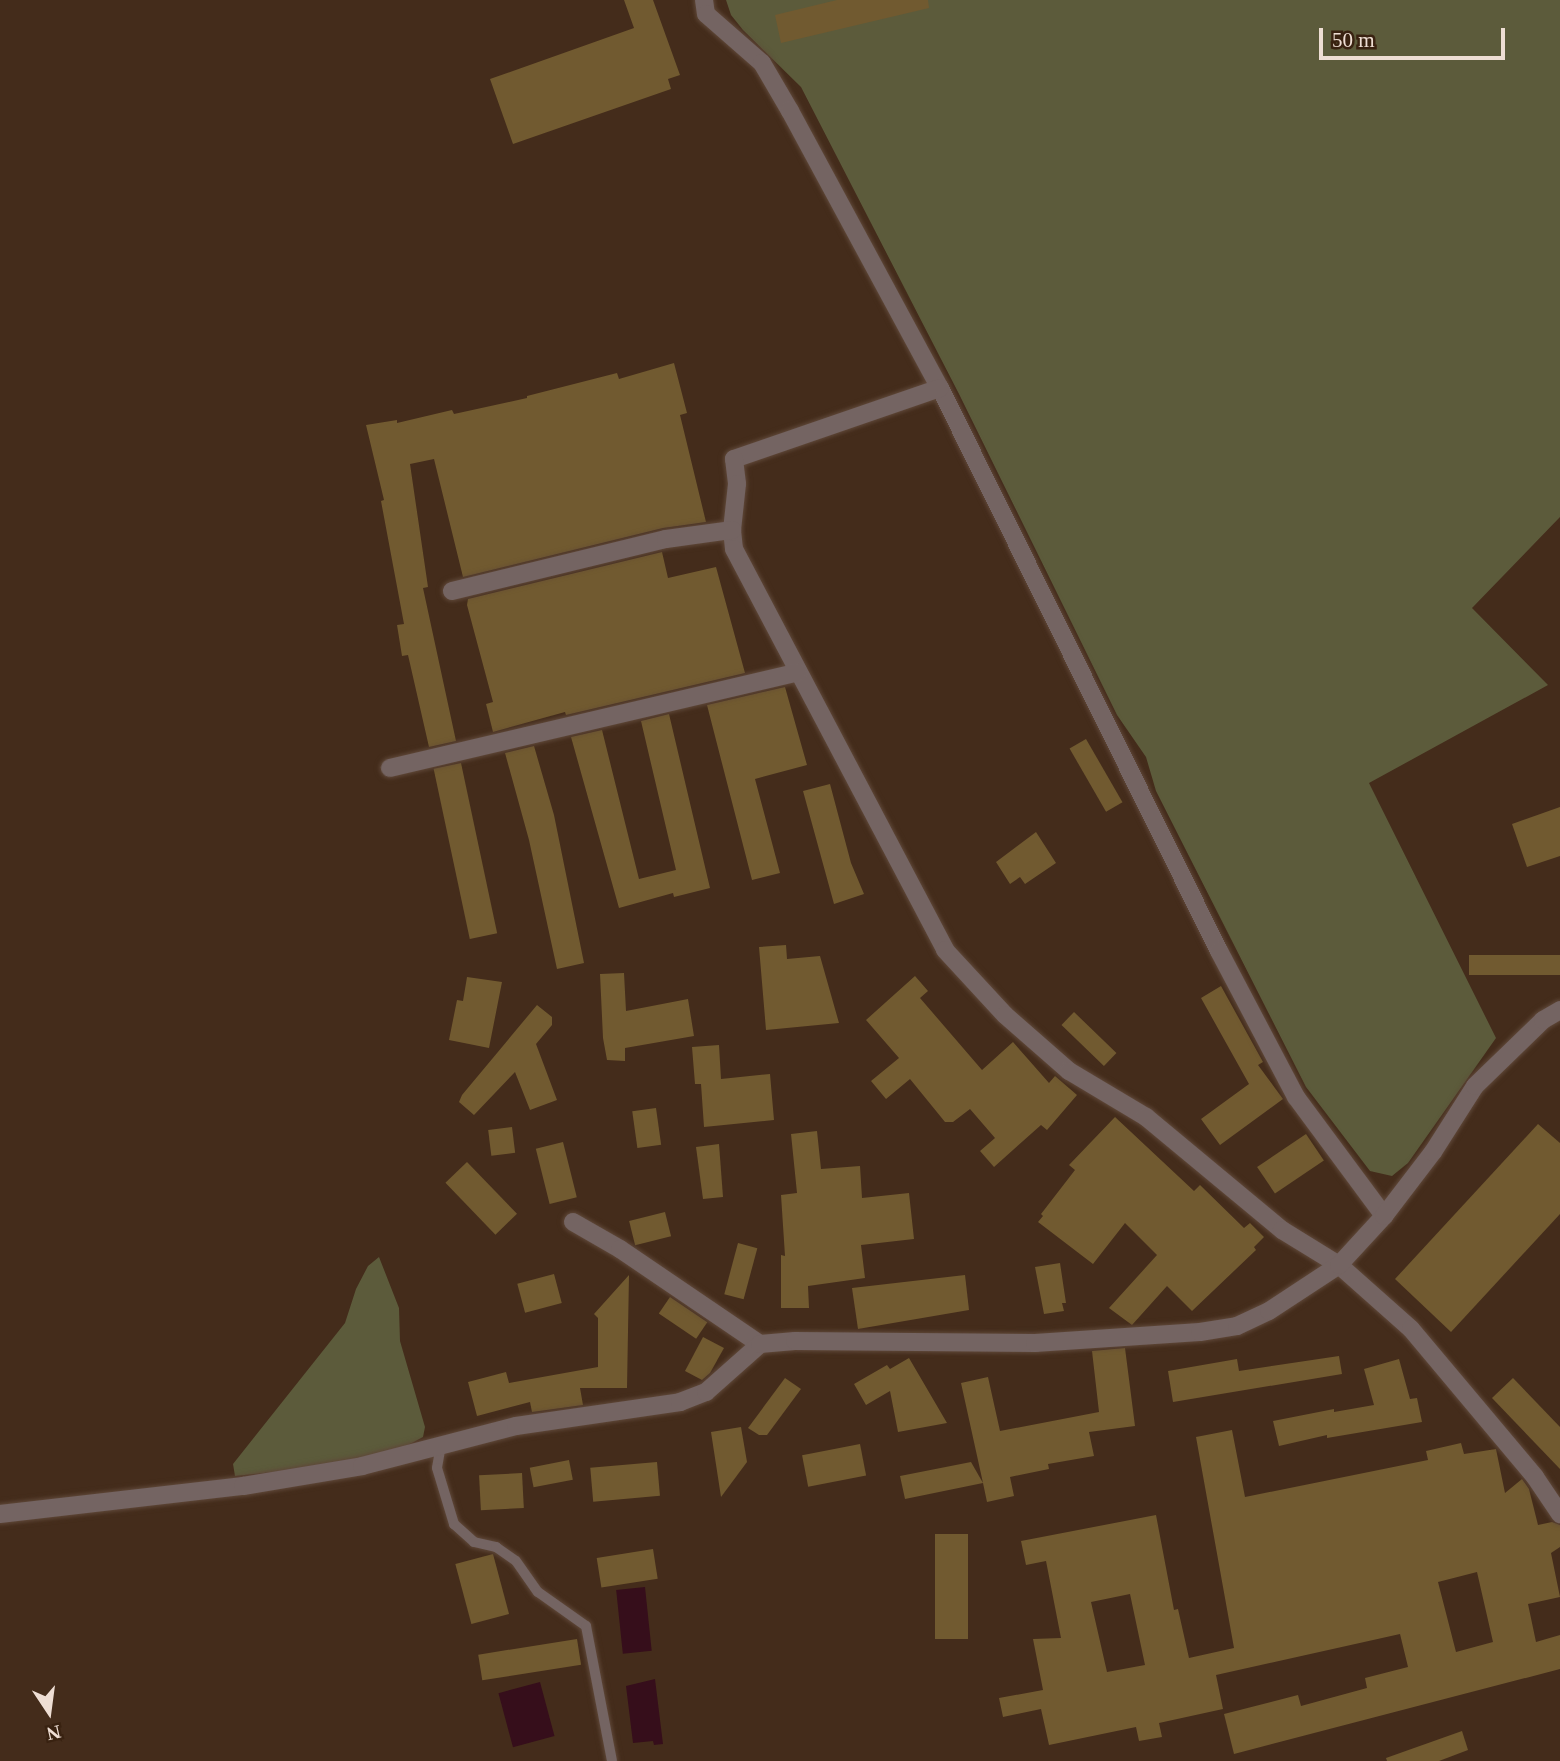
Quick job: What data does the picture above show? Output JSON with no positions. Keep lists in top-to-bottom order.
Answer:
{
  "scale_bar": "50 m",
  "north": "bottom"
}
